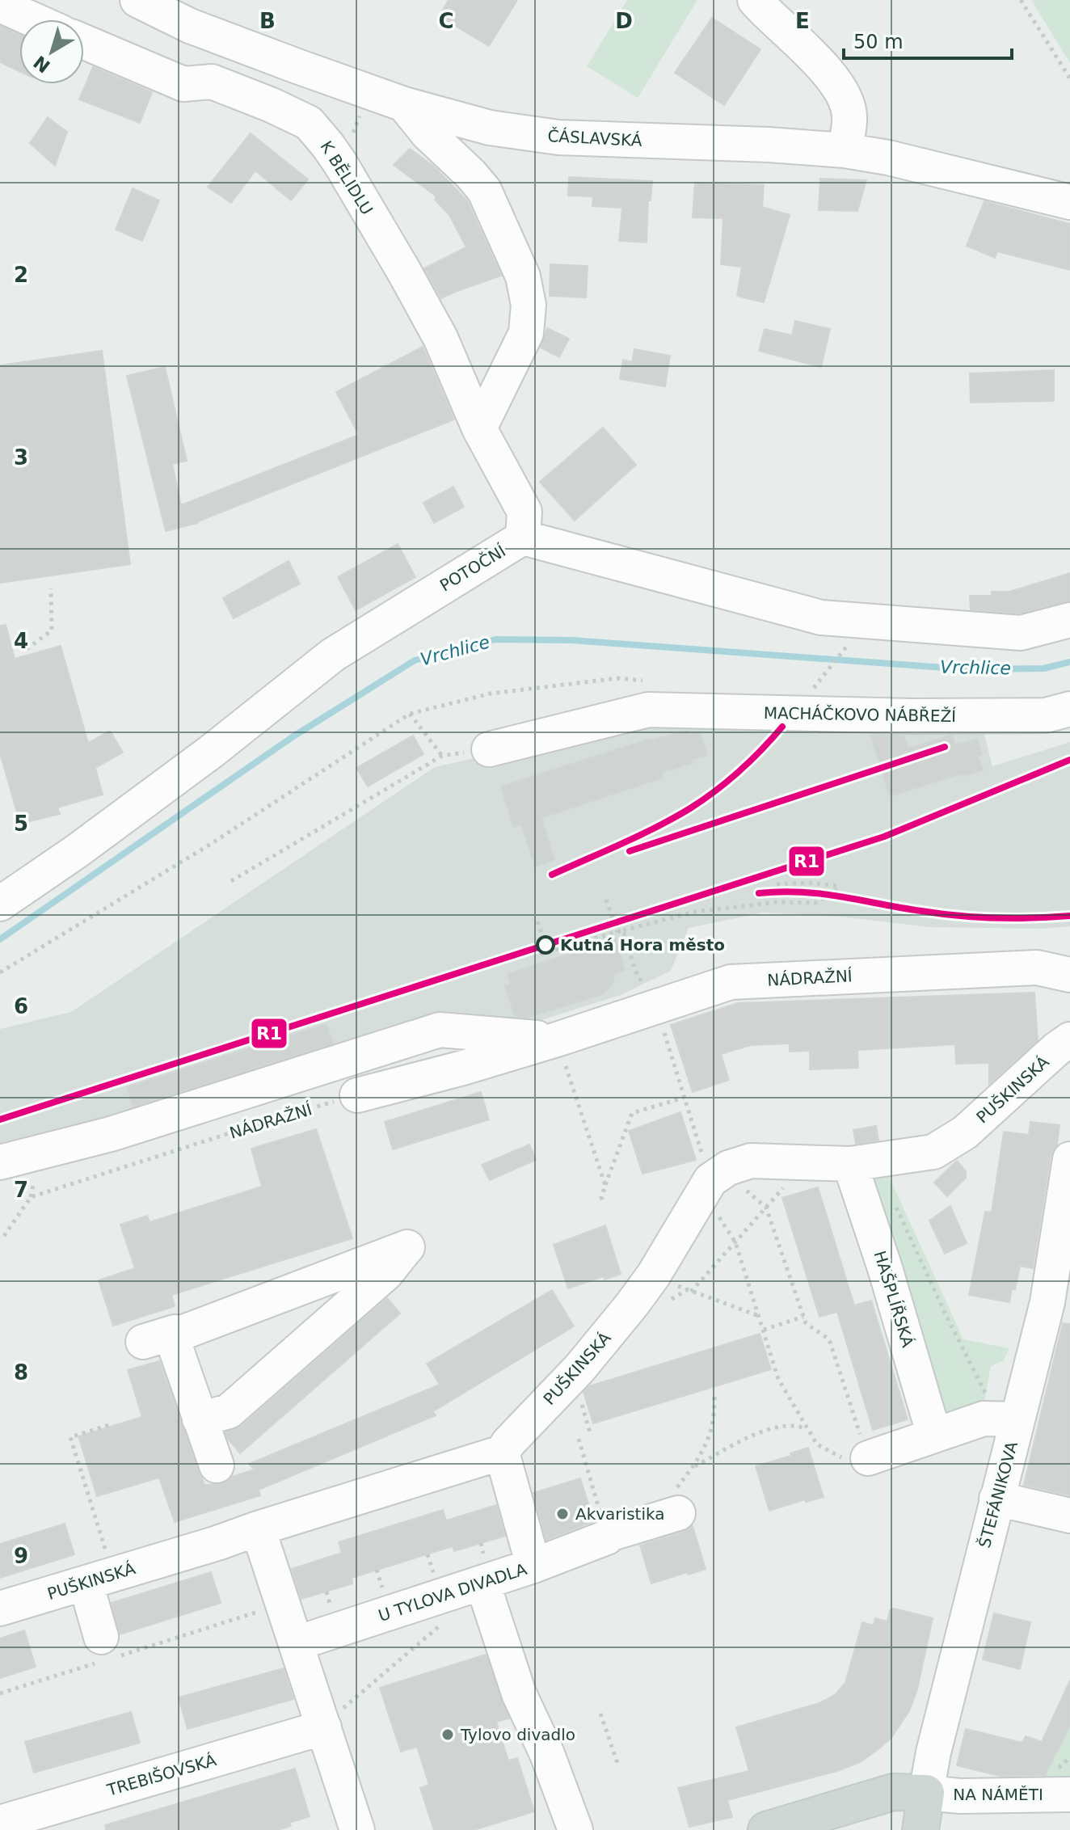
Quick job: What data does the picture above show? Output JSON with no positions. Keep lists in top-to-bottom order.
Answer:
{
  "streets": {
    "main road": ["ŠTEFÁNIKOVA"],
    "street": [
      "ČÁSLAVSKÁ",
      "K BĚLIDLU",
      "POTOČNÍ",
      "MACHÁČKOVO NÁBŘEŽÍ",
      "NÁDRAŽNÍ",
      "PUŠKINSKÁ",
      "HAŠPLÍŘSKÁ",
      "U TYLOVA DIVADLA",
      "TREBIŠOVSKÁ",
      "NA NÁMĚTI"
    ]
  },
  "crossings": [
    ["K BĚLIDLU", "POTOČNÍ"],
    ["PUŠKINSKÁ", "HAŠPLÍŘSKÁ"],
    ["PUŠKINSKÁ", "U TYLOVA DIVADLA"],
    ["ŠTEFÁNIKOVA", "NA NÁMĚTI"]
  ],
  "water": ["Vrchlice"],
  "places": ["Kutná Hora město", "Akvaristika", "Tylovo divadlo"],
  "lines": ["transit line R1"],
  "scale_bar": "50 m",
  "north": "bottom left",
  "grid": {
    "columns": [
      "B",
      "C",
      "D",
      "E"
    ],
    "rows": [
      "2",
      "3",
      "4",
      "5",
      "6",
      "7",
      "8",
      "9"
    ]
  }
}
